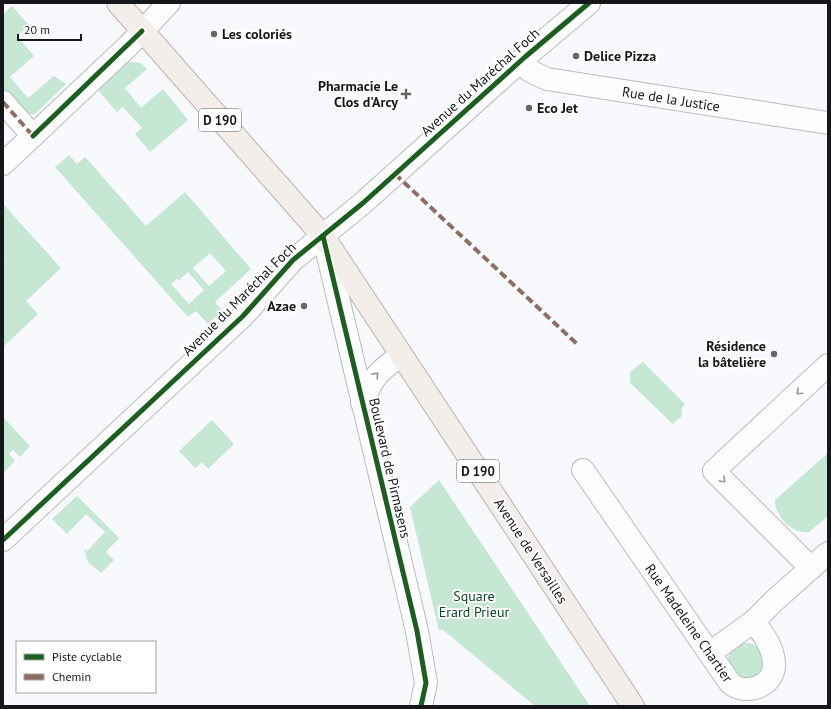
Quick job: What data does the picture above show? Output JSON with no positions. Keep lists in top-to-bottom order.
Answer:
{
  "streets": {
    "main road": ["D 190", "Avenue de Versailles"],
    "street": [
      "Avenue du Maréchal Foch",
      "Rue de la Justice",
      "Boulevard de Pirmasens",
      "Rue Madeleine Chartier"
    ]
  },
  "crossings": [
    ["Avenue du Maréchal Foch", "Rue de la Justice"],
    ["Avenue du Maréchal Foch", "D 190"],
    ["Avenue du Maréchal Foch", "Boulevard de Pirmasens"],
    ["Avenue du Maréchal Foch", "Avenue de Versailles"],
    ["D 190", "Boulevard de Pirmasens"],
    ["D 190", "Avenue de Versailles"],
    ["Boulevard de Pirmasens", "Avenue de Versailles"]
  ],
  "parks": ["Square Erard Prieur"],
  "places": {
    "other": [
      "Les coloriés",
      "Delice Pizza",
      "Eco Jet",
      "Azae",
      "Résidence la bâtelière"
    ],
    "health": ["Pharmacie Le Clos d'Arcy"]
  },
  "legend": ["Piste cyclable", "Chemin"],
  "scale_bar": "20 m"
}
